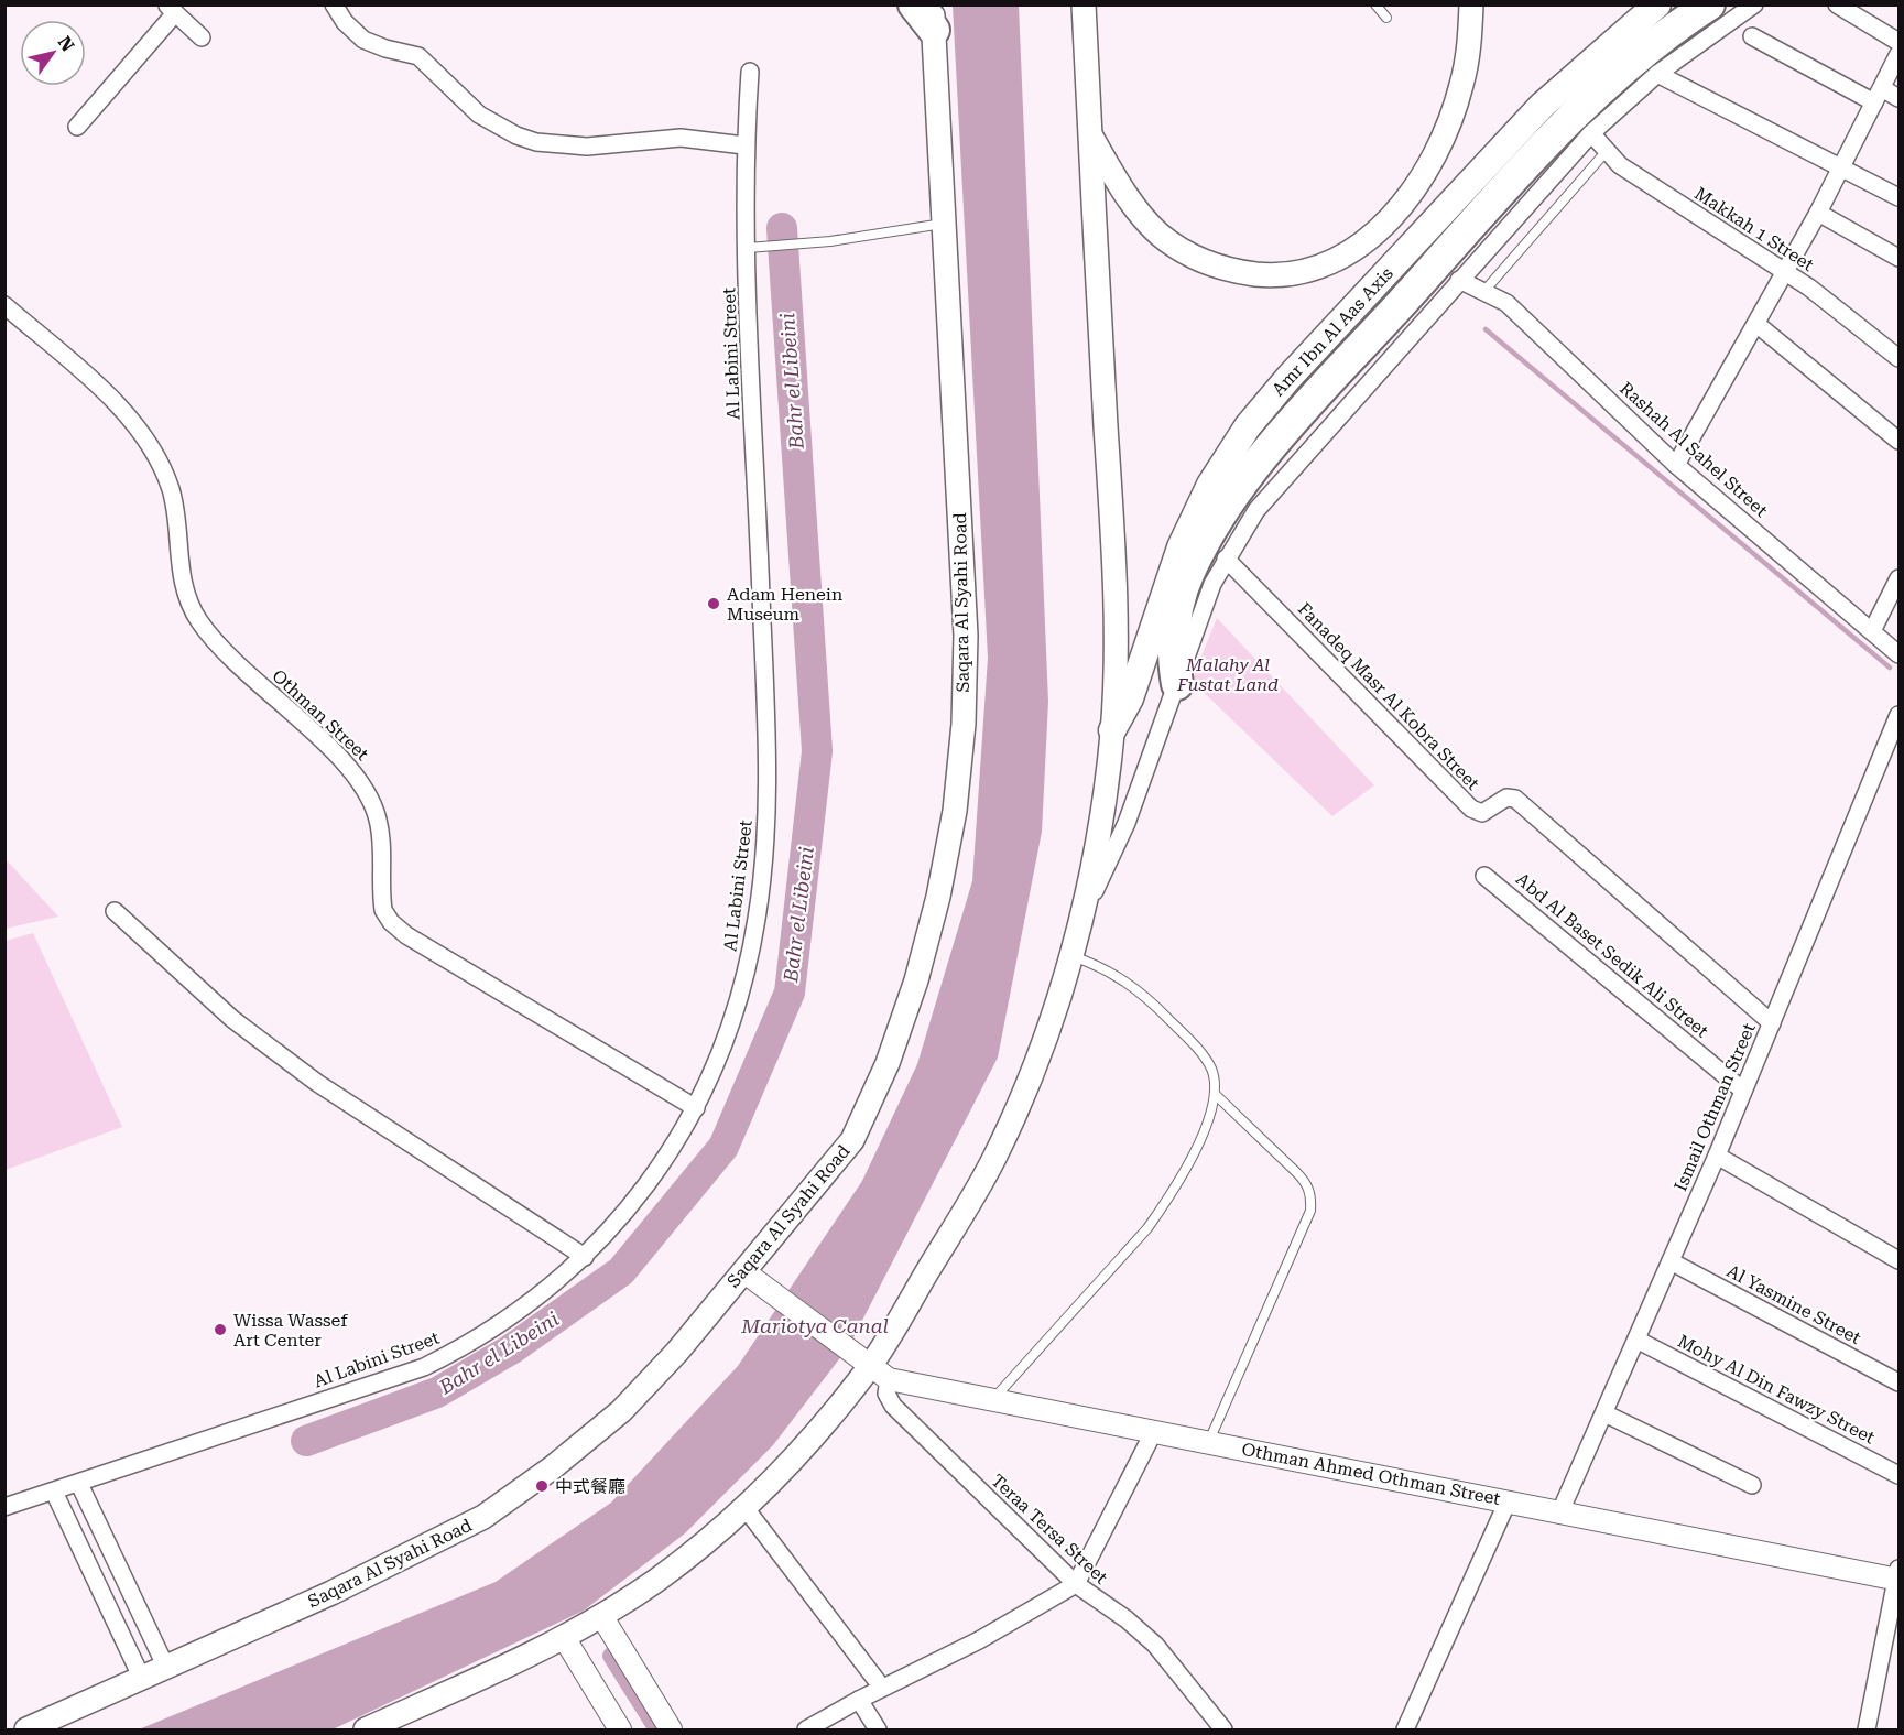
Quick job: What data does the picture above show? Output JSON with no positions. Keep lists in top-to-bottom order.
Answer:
{
  "streets": {
    "main road": ["Amr Ibn Al Aas Axis", "Saqara Al Syahi Road"],
    "street": [
      "Makkah 1 Street",
      "Al Labini Street",
      "Rashah Al Sahel Street",
      "Fanadeq Masr Al Kobra Street",
      "Othman Street",
      "Abd Al Baset Sedik Ali Street",
      "Ismail Othman Street",
      "Al Yasmine Street",
      "Mohy Al Din Fawzy Street",
      "Othman Ahmed Othman Street",
      "Teraa Tersa Street"
    ]
  },
  "crossings": [
    ["Al Labini Street", "Othman Street"],
    ["Saqara Al Syahi Road", "Othman Ahmed Othman Street"],
    ["Fanadeq Masr Al Kobra Street", "Ismail Othman Street"],
    ["Abd Al Baset Sedik Ali Street", "Ismail Othman Street"],
    ["Ismail Othman Street", "Al Yasmine Street"],
    ["Ismail Othman Street", "Mohy Al Din Fawzy Street"],
    ["Ismail Othman Street", "Othman Ahmed Othman Street"],
    ["Othman Ahmed Othman Street", "Teraa Tersa Street"]
  ],
  "water": ["Bahr el Libeini", "Mariotya Canal"],
  "parks": ["Malahy Al Fustat Land"],
  "places": ["Adam Henein Museum", "Wissa Wassef Art Center", "中式餐廳"],
  "north": "top right"
}
